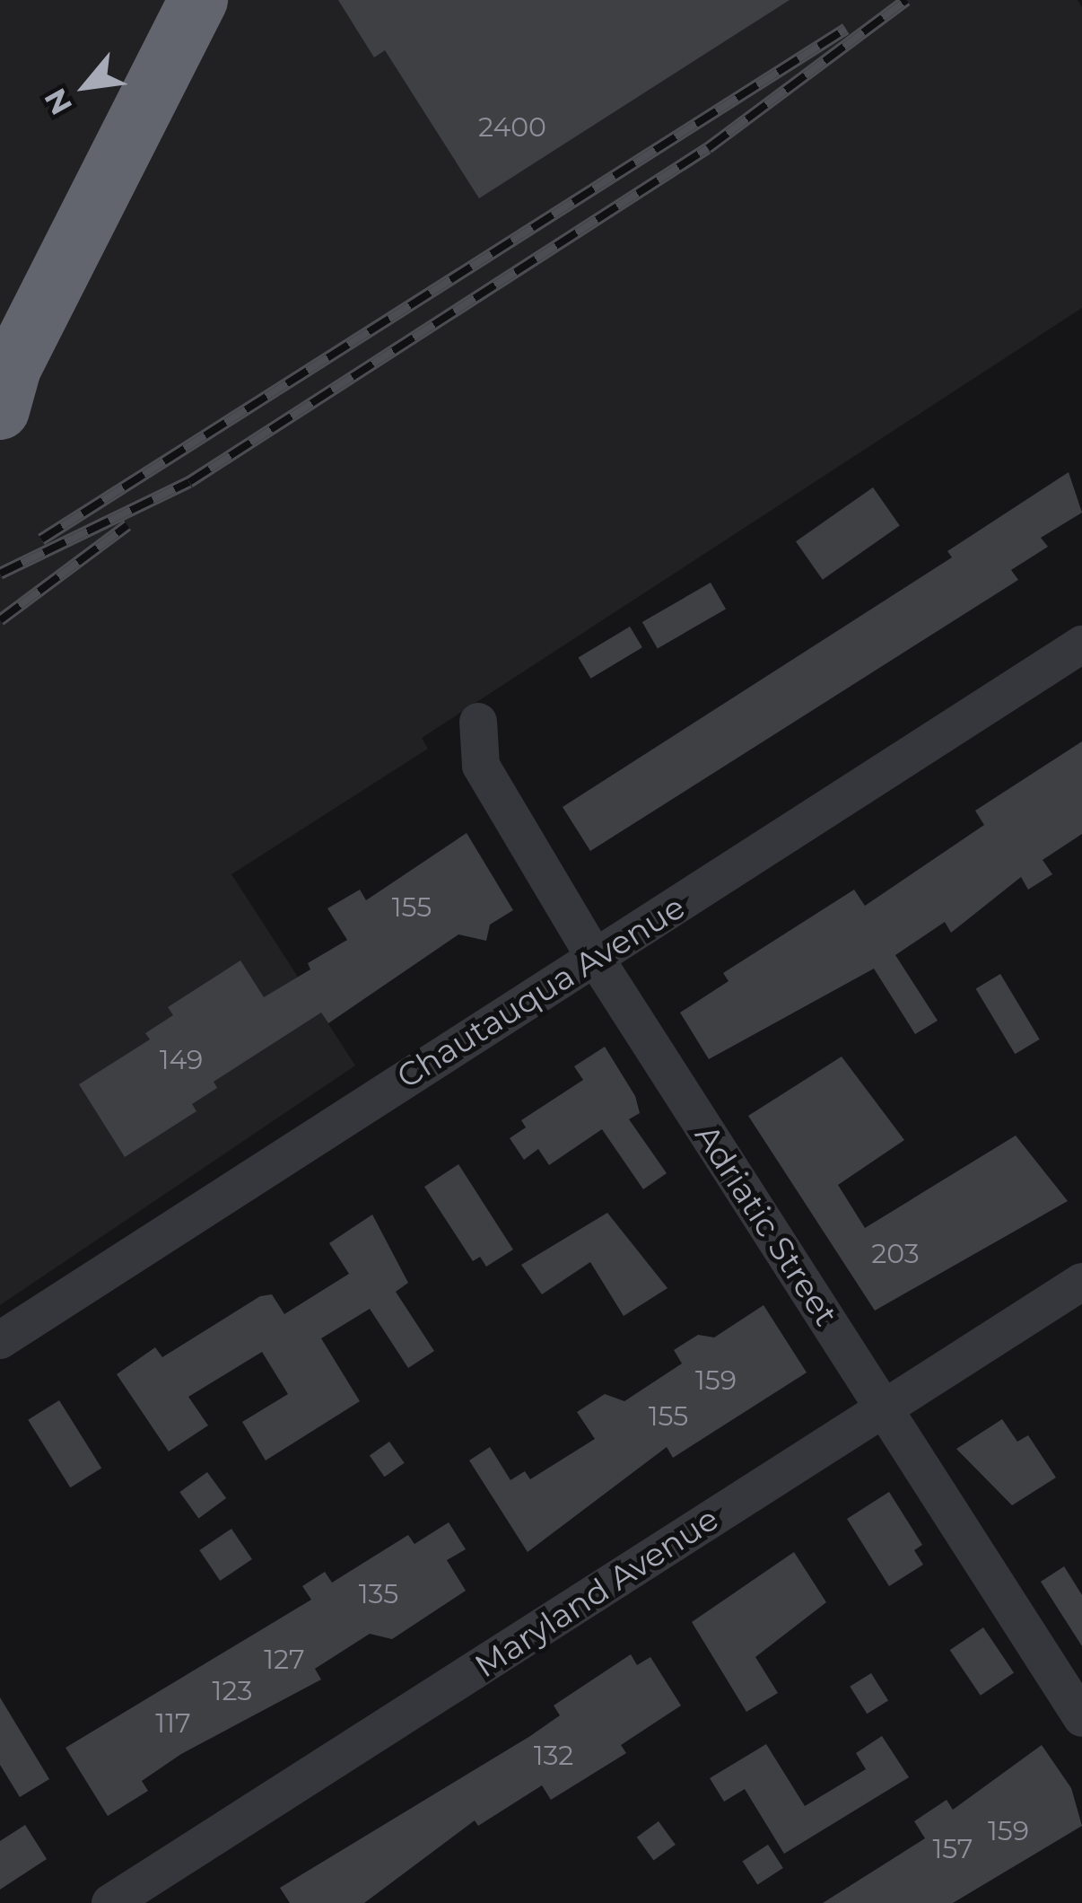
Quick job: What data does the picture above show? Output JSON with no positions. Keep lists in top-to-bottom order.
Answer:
{
  "streets": {
    "street": ["Chautauqua Avenue", "Adriatic Street", "Maryland Avenue"]
  },
  "crossings": [
    ["Chautauqua Avenue", "Adriatic Street"],
    ["Adriatic Street", "Maryland Avenue"]
  ],
  "house_numbers": [
    "2400",
    "155",
    "149",
    "203",
    "159",
    "155",
    "135",
    "127",
    "123",
    "117",
    "132",
    "159",
    "157"
  ],
  "north": "bottom left"
}
